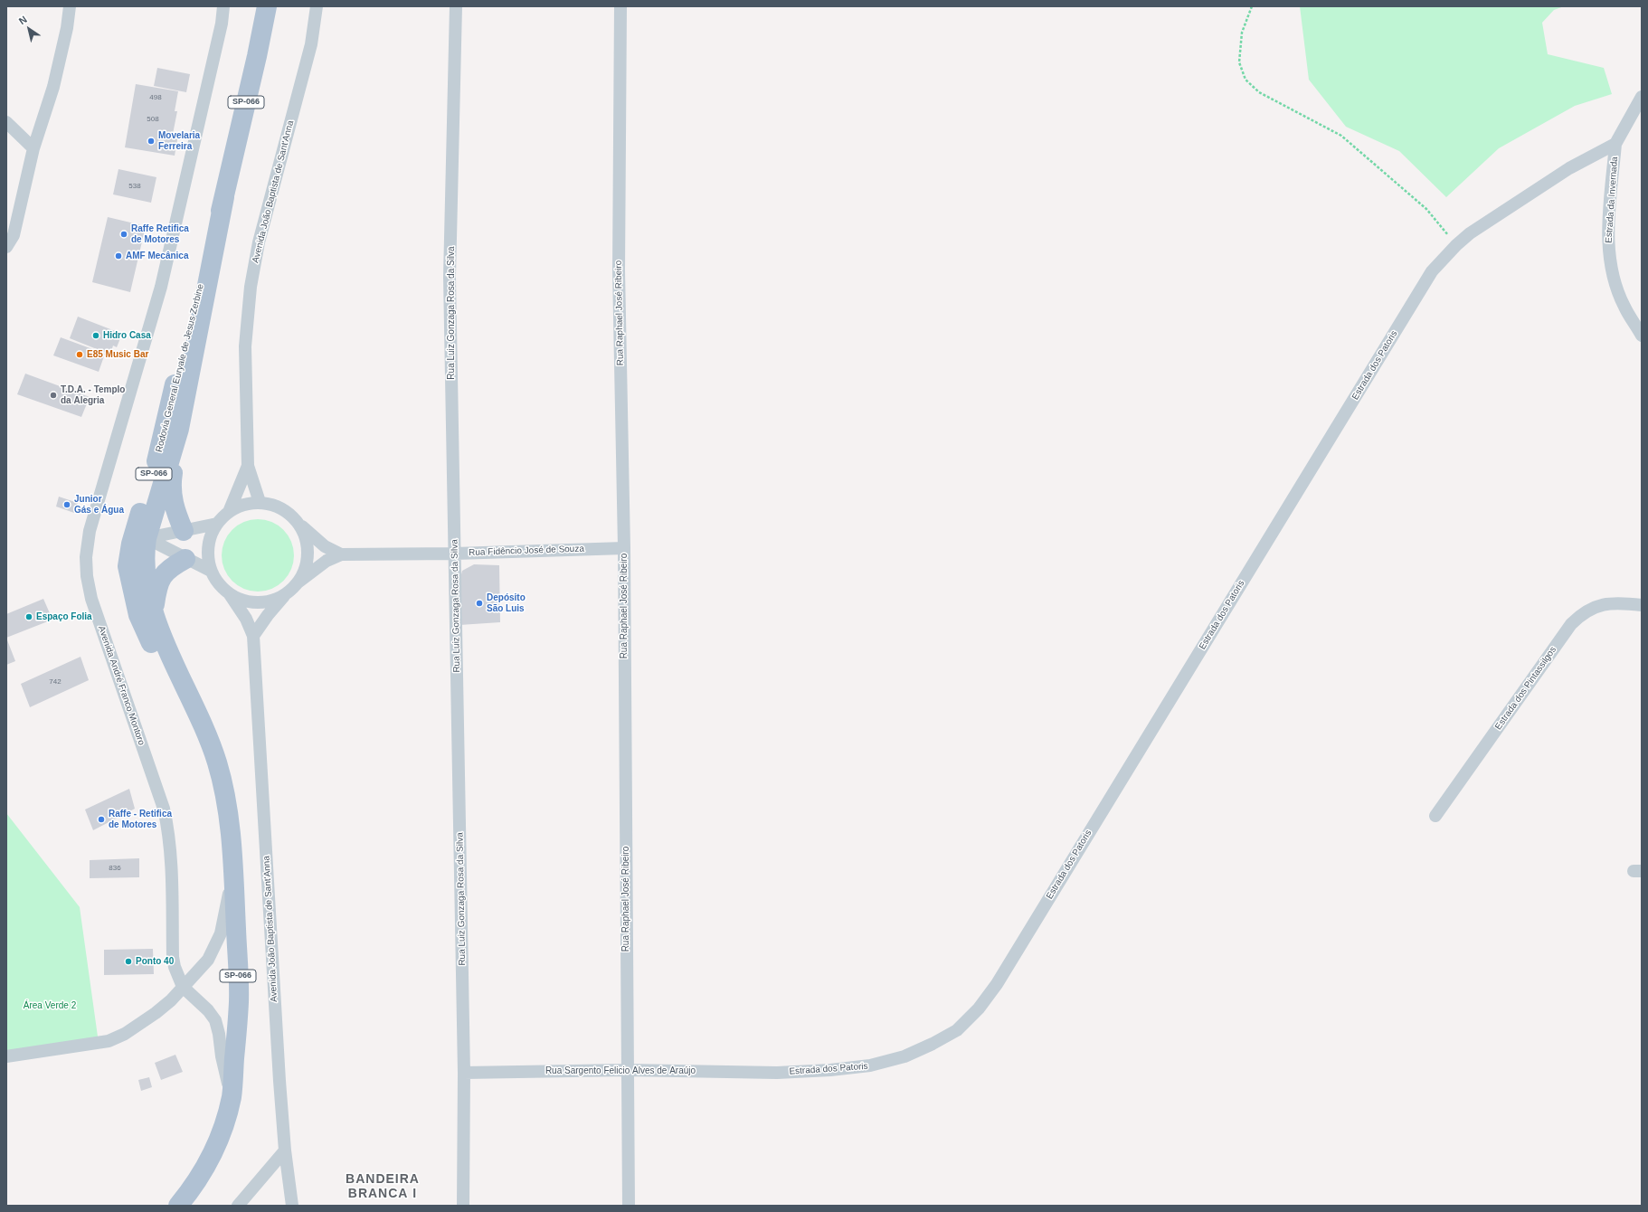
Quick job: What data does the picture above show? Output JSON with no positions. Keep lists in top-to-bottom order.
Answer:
{
  "streets": {
    "main road": ["SP-066", "Rodovia General Euryale de Jesus Zerbine"],
    "street": [
      "Avenida João Baptista de Sant'Anna",
      "Estrada da Invernada",
      "Rua Luiz Gonzaga Rosa da Silva",
      "Rua Raphael José Ribeiro",
      "Estrada dos Patoris",
      "Rua Fidêncio José de Souza",
      "Avenida André Franco Montoro",
      "Estrada dos Pintassilgos",
      "Rua Sargento Felicio Alves de Araújo"
    ]
  },
  "crossings": [
    ["Avenida João Baptista de Sant'Anna", "Rua Fidêncio José de Souza"],
    ["Estrada da Invernada", "Estrada dos Patoris"],
    ["Rua Luiz Gonzaga Rosa da Silva", "Rua Fidêncio José de Souza"],
    ["Rua Luiz Gonzaga Rosa da Silva", "Rua Sargento Felicio Alves de Araújo"],
    ["Rua Raphael José Ribeiro", "Rua Fidêncio José de Souza"],
    ["Rua Raphael José Ribeiro", "Rua Sargento Felicio Alves de Araújo"],
    ["Estrada dos Patoris", "Rua Sargento Felicio Alves de Araújo"],
    ["Rodovia General Euryale de Jesus Zerbine", "Avenida André Franco Montoro"]
  ],
  "districts": ["BANDEIRA BRANCA I"],
  "parks": ["Área Verde 2"],
  "places": [
    "Movelaria Ferreira",
    "Raffe Retifica de Motores",
    "AMF Mecânica",
    "Hidro Casa",
    "E85 Music Bar",
    "T.D.A. - Templo da Alegria",
    "Junior Gás e Água",
    "Depósito São Luis",
    "Espaço Folia",
    "Raffe - Retifica de Motores",
    "Ponto 40"
  ],
  "house_numbers": [
    "498",
    "508",
    "538",
    "742",
    "836"
  ],
  "north": "top left"
}
